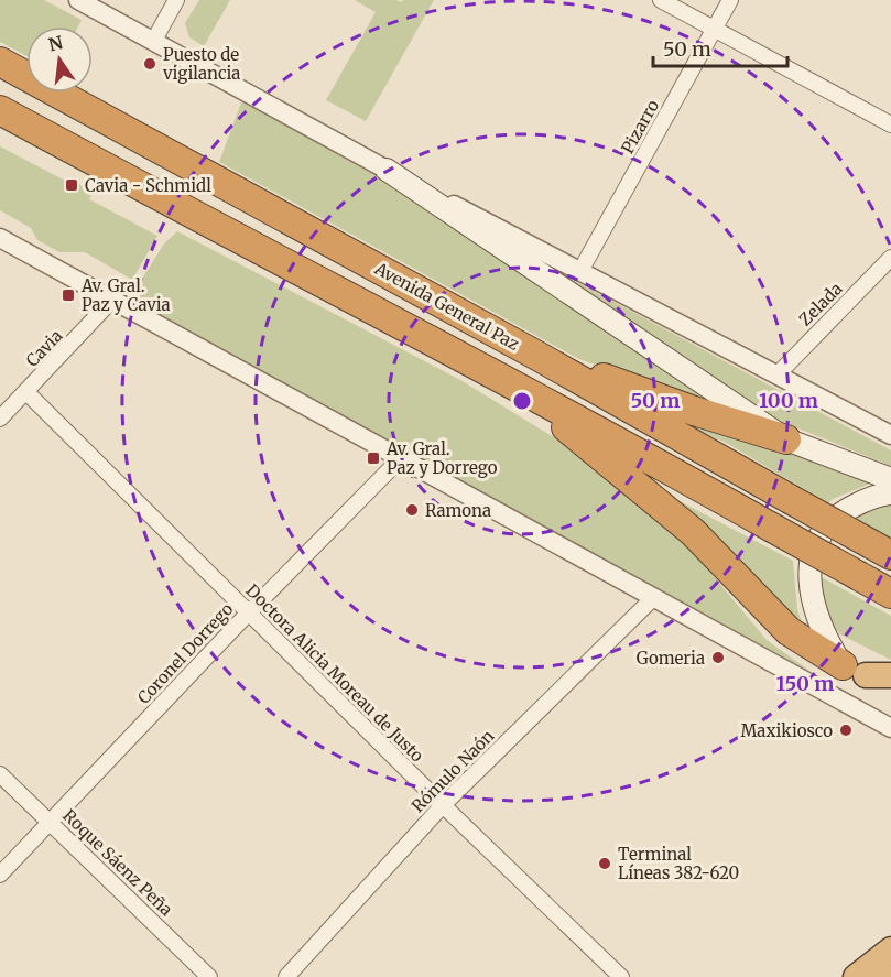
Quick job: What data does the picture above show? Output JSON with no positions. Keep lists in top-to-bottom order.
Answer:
{
  "streets": {
    "highway": ["Avenida General Paz"],
    "street": [
      "Pizarro",
      "Zelada",
      "Cavia",
      "Coronel Dorrego",
      "Doctora Alicia Moreau de Justo",
      "Rómulo Naón",
      "Roque Sáenz Peña"
    ]
  },
  "crossings": [
    ["Cavia", "Doctora Alicia Moreau de Justo"],
    ["Coronel Dorrego", "Doctora Alicia Moreau de Justo"],
    ["Coronel Dorrego", "Roque Sáenz Peña"],
    ["Doctora Alicia Moreau de Justo", "Rómulo Naón"]
  ],
  "places": {
    "other": [
      "Puesto de vigilancia",
      "Ramona",
      "Gomeria",
      "Maxikiosco",
      "Terminal Líneas 382-620"
    ],
    "transit": ["Cavia - Schmidl", "Av. Gral. Paz y Cavia", "Av. Gral. Paz y Dorrego"]
  },
  "scale_bar": "50 m",
  "north": "top",
  "rings": ["50 m", "100 m", "150 m"]
}
